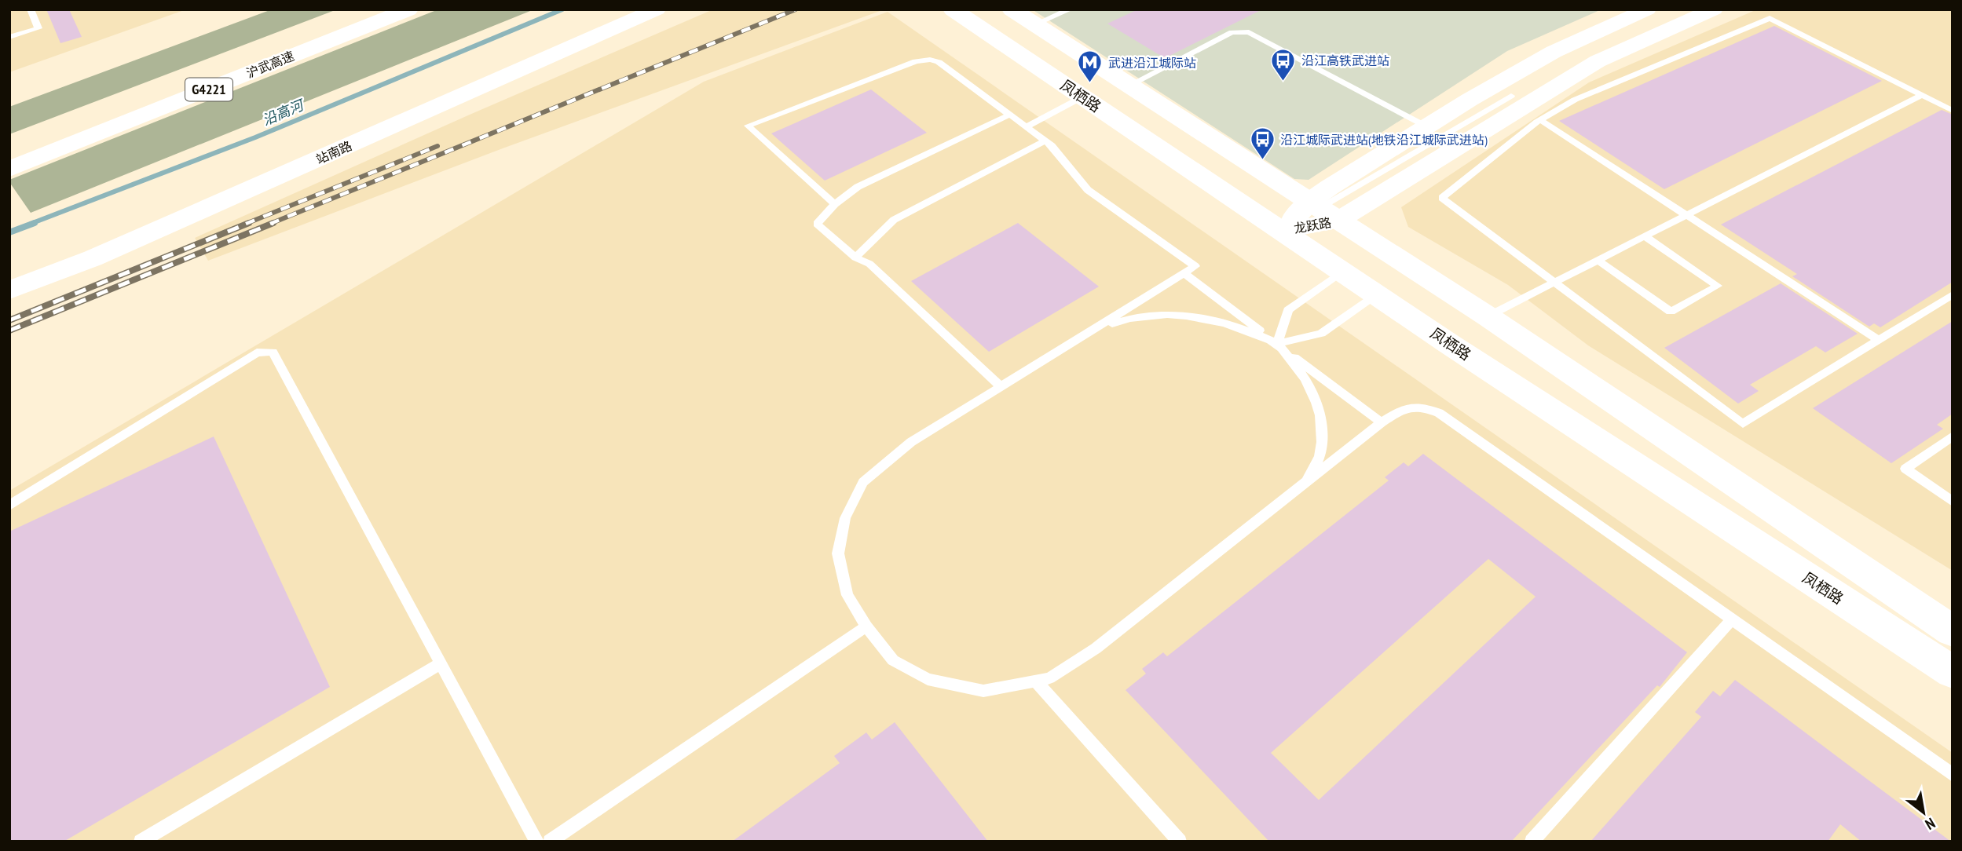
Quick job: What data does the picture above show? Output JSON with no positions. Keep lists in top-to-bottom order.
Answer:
{
  "streets": {
    "main road": ["沪武高速", "G4221", "凤栖路"],
    "street": ["站南路", "龙跃路"]
  },
  "crossings": [
    ["凤栖路", "龙跃路"]
  ],
  "water": ["沿高河"],
  "places": {
    "bus stop": ["沿江高铁武进站", "沿江城际武进站(地铁沿江城际武进站)"],
    "metro station": ["武进沿江城际站"]
  },
  "north": "bottom right"
}
